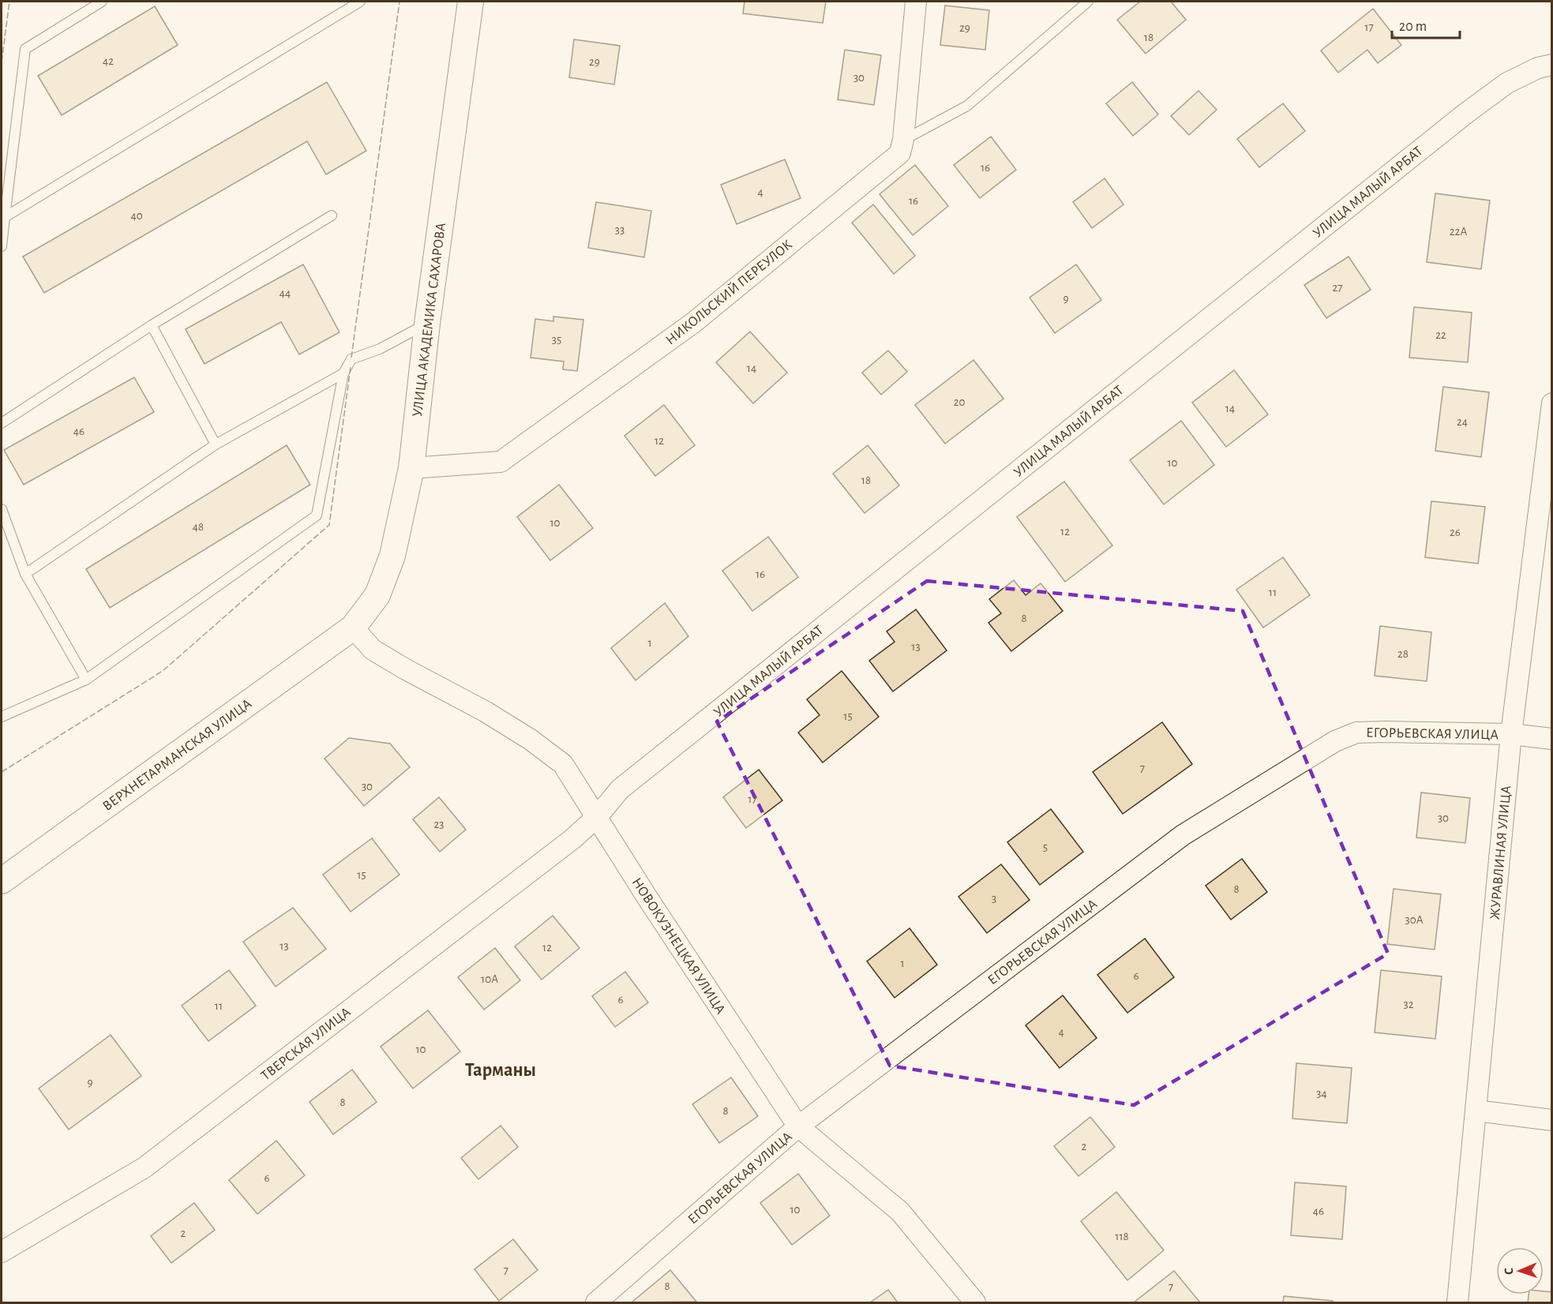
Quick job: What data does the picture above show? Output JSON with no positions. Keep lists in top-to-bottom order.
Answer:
{
  "streets": {
    "street": [
      "УЛИЦА МАЛЫЙ АРБАТ",
      "НИКОЛЬСКИЙ ПЕРЕУЛОК",
      "УЛИЦА АКАДЕМИКА САХАРОВА",
      "ЕГОРЬЕВСКАЯ УЛИЦА",
      "ВЕРХНЕТАРМАНСКАЯ УЛИЦА",
      "ЖУРАВЛИНАЯ УЛИЦА",
      "НОВОКУЗНЕЦКАЯ УЛИЦА",
      "ТВЕРСКАЯ УЛИЦА"
    ]
  },
  "crossings": [
    ["УЛИЦА МАЛЫЙ АРБАТ", "НОВОКУЗНЕЦКАЯ УЛИЦА"],
    ["УЛИЦА МАЛЫЙ АРБАТ", "ТВЕРСКАЯ УЛИЦА"],
    ["НИКОЛЬСКИЙ ПЕРЕУЛОК", "УЛИЦА АКАДЕМИКА САХАРОВА"],
    ["УЛИЦА АКАДЕМИКА САХАРОВА", "ВЕРХНЕТАРМАНСКАЯ УЛИЦА"],
    ["УЛИЦА АКАДЕМИКА САХАРОВА", "НОВОКУЗНЕЦКАЯ УЛИЦА"],
    ["ЕГОРЬЕВСКАЯ УЛИЦА", "ЖУРАВЛИНАЯ УЛИЦА"],
    ["ЕГОРЬЕВСКАЯ УЛИЦА", "НОВОКУЗНЕЦКАЯ УЛИЦА"],
    ["ВЕРХНЕТАРМАНСКАЯ УЛИЦА", "НОВОКУЗНЕЦКАЯ УЛИЦА"],
    ["НОВОКУЗНЕЦКАЯ УЛИЦА", "ТВЕРСКАЯ УЛИЦА"]
  ],
  "districts": ["Тарманы"],
  "house_numbers": [
    "17",
    "29",
    "18",
    "42",
    "29",
    "30",
    "16",
    "4",
    "16",
    "40",
    "33",
    "22А",
    "27",
    "44",
    "9",
    "22",
    "35",
    "14",
    "20",
    "14",
    "24",
    "46",
    "12",
    "10",
    "18",
    "10",
    "48",
    "12",
    "26",
    "16",
    "11",
    "8",
    "1",
    "13",
    "28",
    "15",
    "7",
    "30",
    "17",
    "30",
    "23",
    "5",
    "15",
    "8",
    "3",
    "30А",
    "13",
    "12",
    "1",
    "6",
    "10А",
    "6",
    "32",
    "11",
    "4",
    "10",
    "9",
    "34",
    "8",
    "8",
    "2",
    "6",
    "10",
    "46",
    "2",
    "118",
    "7",
    "8",
    "7"
  ],
  "scale_bar": "20 m",
  "north": "left"
}
